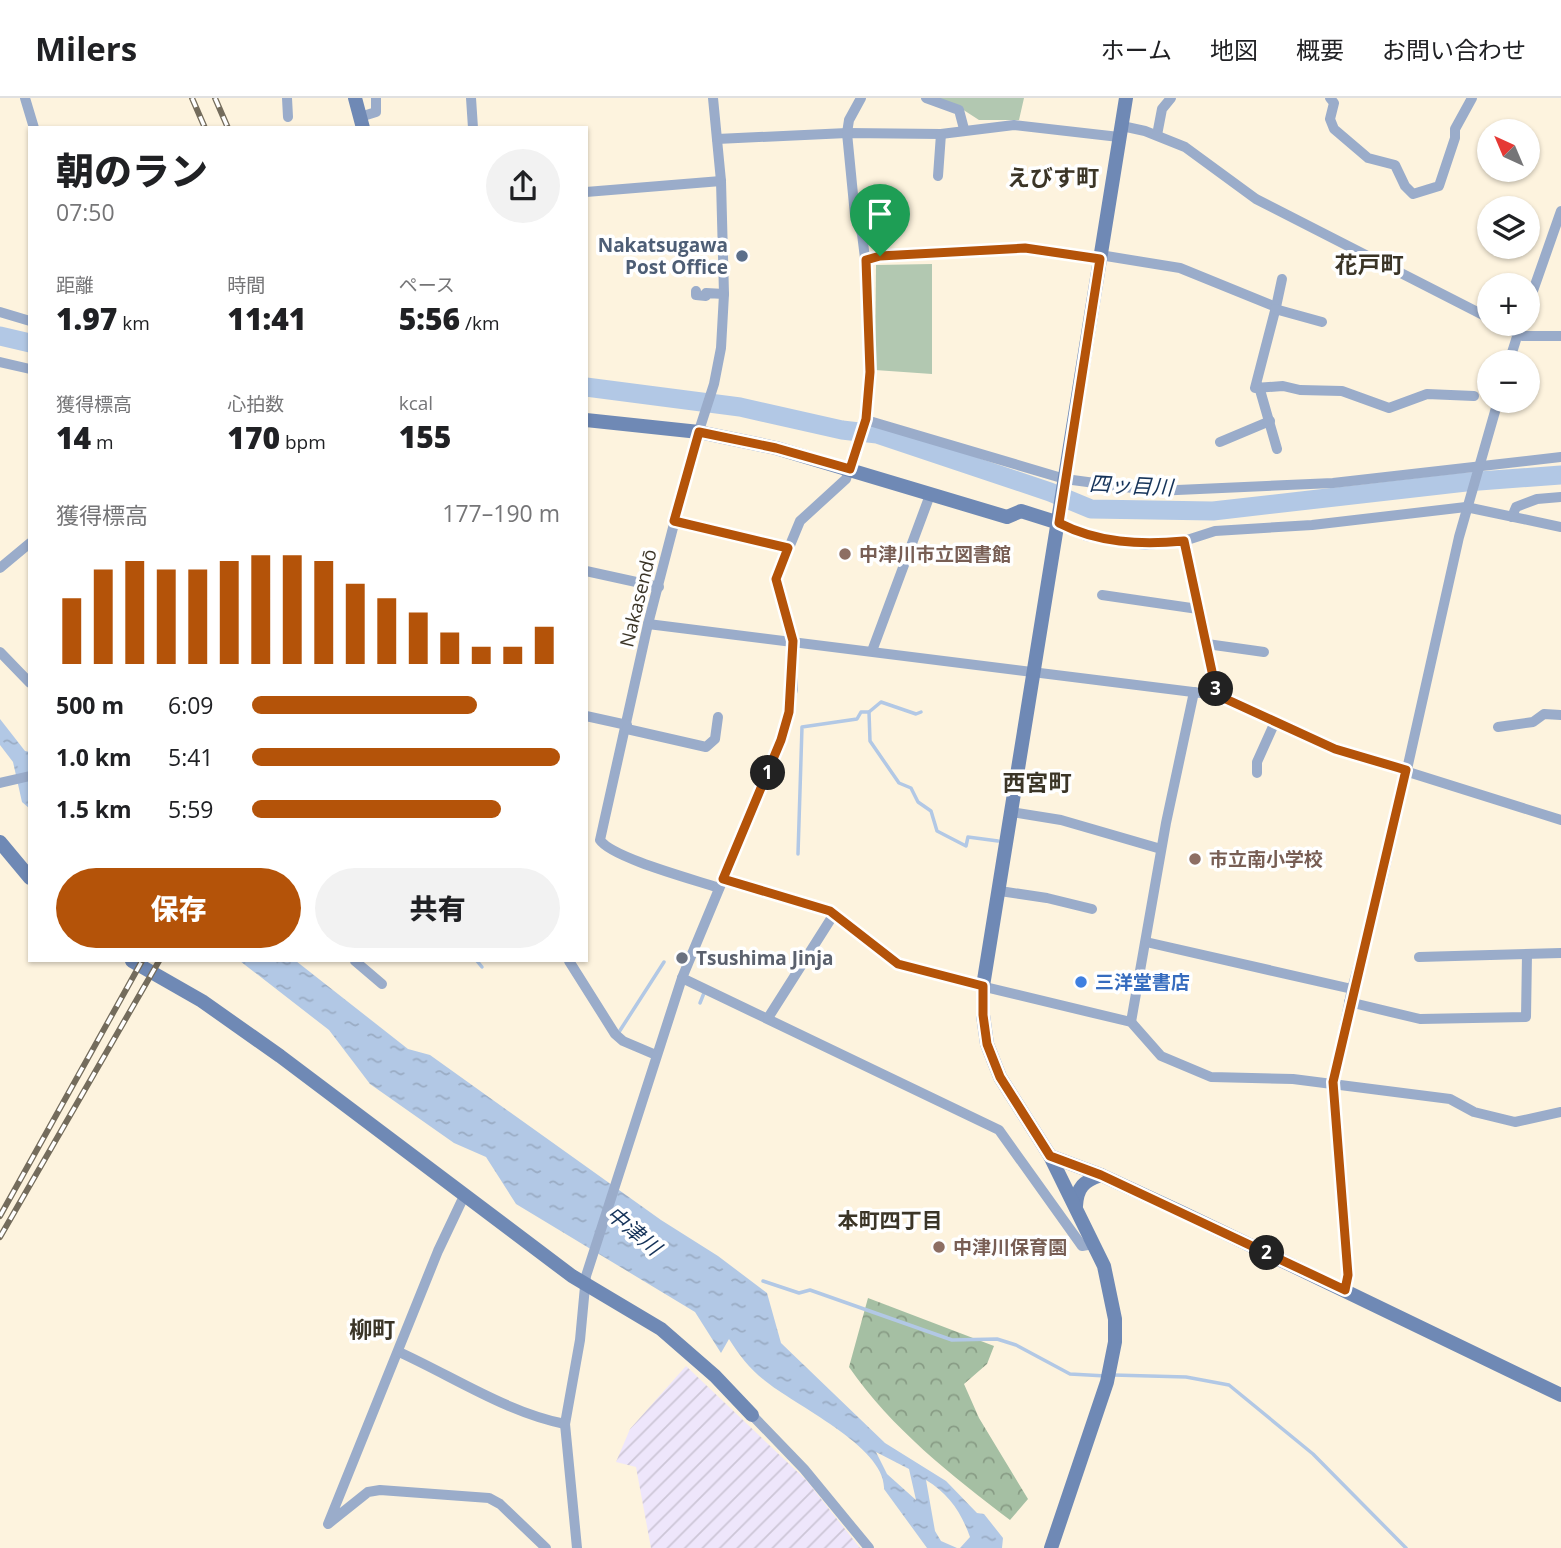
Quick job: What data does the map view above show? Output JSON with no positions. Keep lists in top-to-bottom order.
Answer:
{
  "streets": {
    "street": ["Nakasendō"]
  },
  "districts": [
    "えびす町",
    "花戸町",
    "西宮町",
    "本町四丁目",
    "柳町"
  ],
  "water": ["四ッ目川", "中津川"],
  "places": [
    "Nakatsugawa Post Office",
    "中津川市立図書館",
    "市立南小学校",
    "Tsushima Jinja",
    "三洋堂書店",
    "中津川保育園"
  ],
  "north": "top left",
  "page": {
    "header": "Milers",
    "nav": [
      "ホーム",
      "地図",
      "概要",
      "お問い合わせ"
    ],
    "map_buttons": ["+", "−"],
    "heading": ["朝のラン", "07:50"],
    "stats": [
      ["距離", "1.97 km"],
      ["時間", "11:41"],
      ["ペース", "5:56 /km"],
      ["獲得標高", "14 m"],
      ["心拍数", "170 bpm"],
      ["kcal", "155"]
    ],
    "chart": ["獲得標高", "177–190 m"],
    "pins": ["3", "1", "2"],
    "list": [
      {
        "name": "500 m",
        "note": "6:09"
      },
      {
        "name": "1.0 km",
        "note": "5:41"
      },
      {
        "name": "1.5 km",
        "note": "5:59"
      }
    ],
    "buttons": ["保存", "共有"]
  }
}
